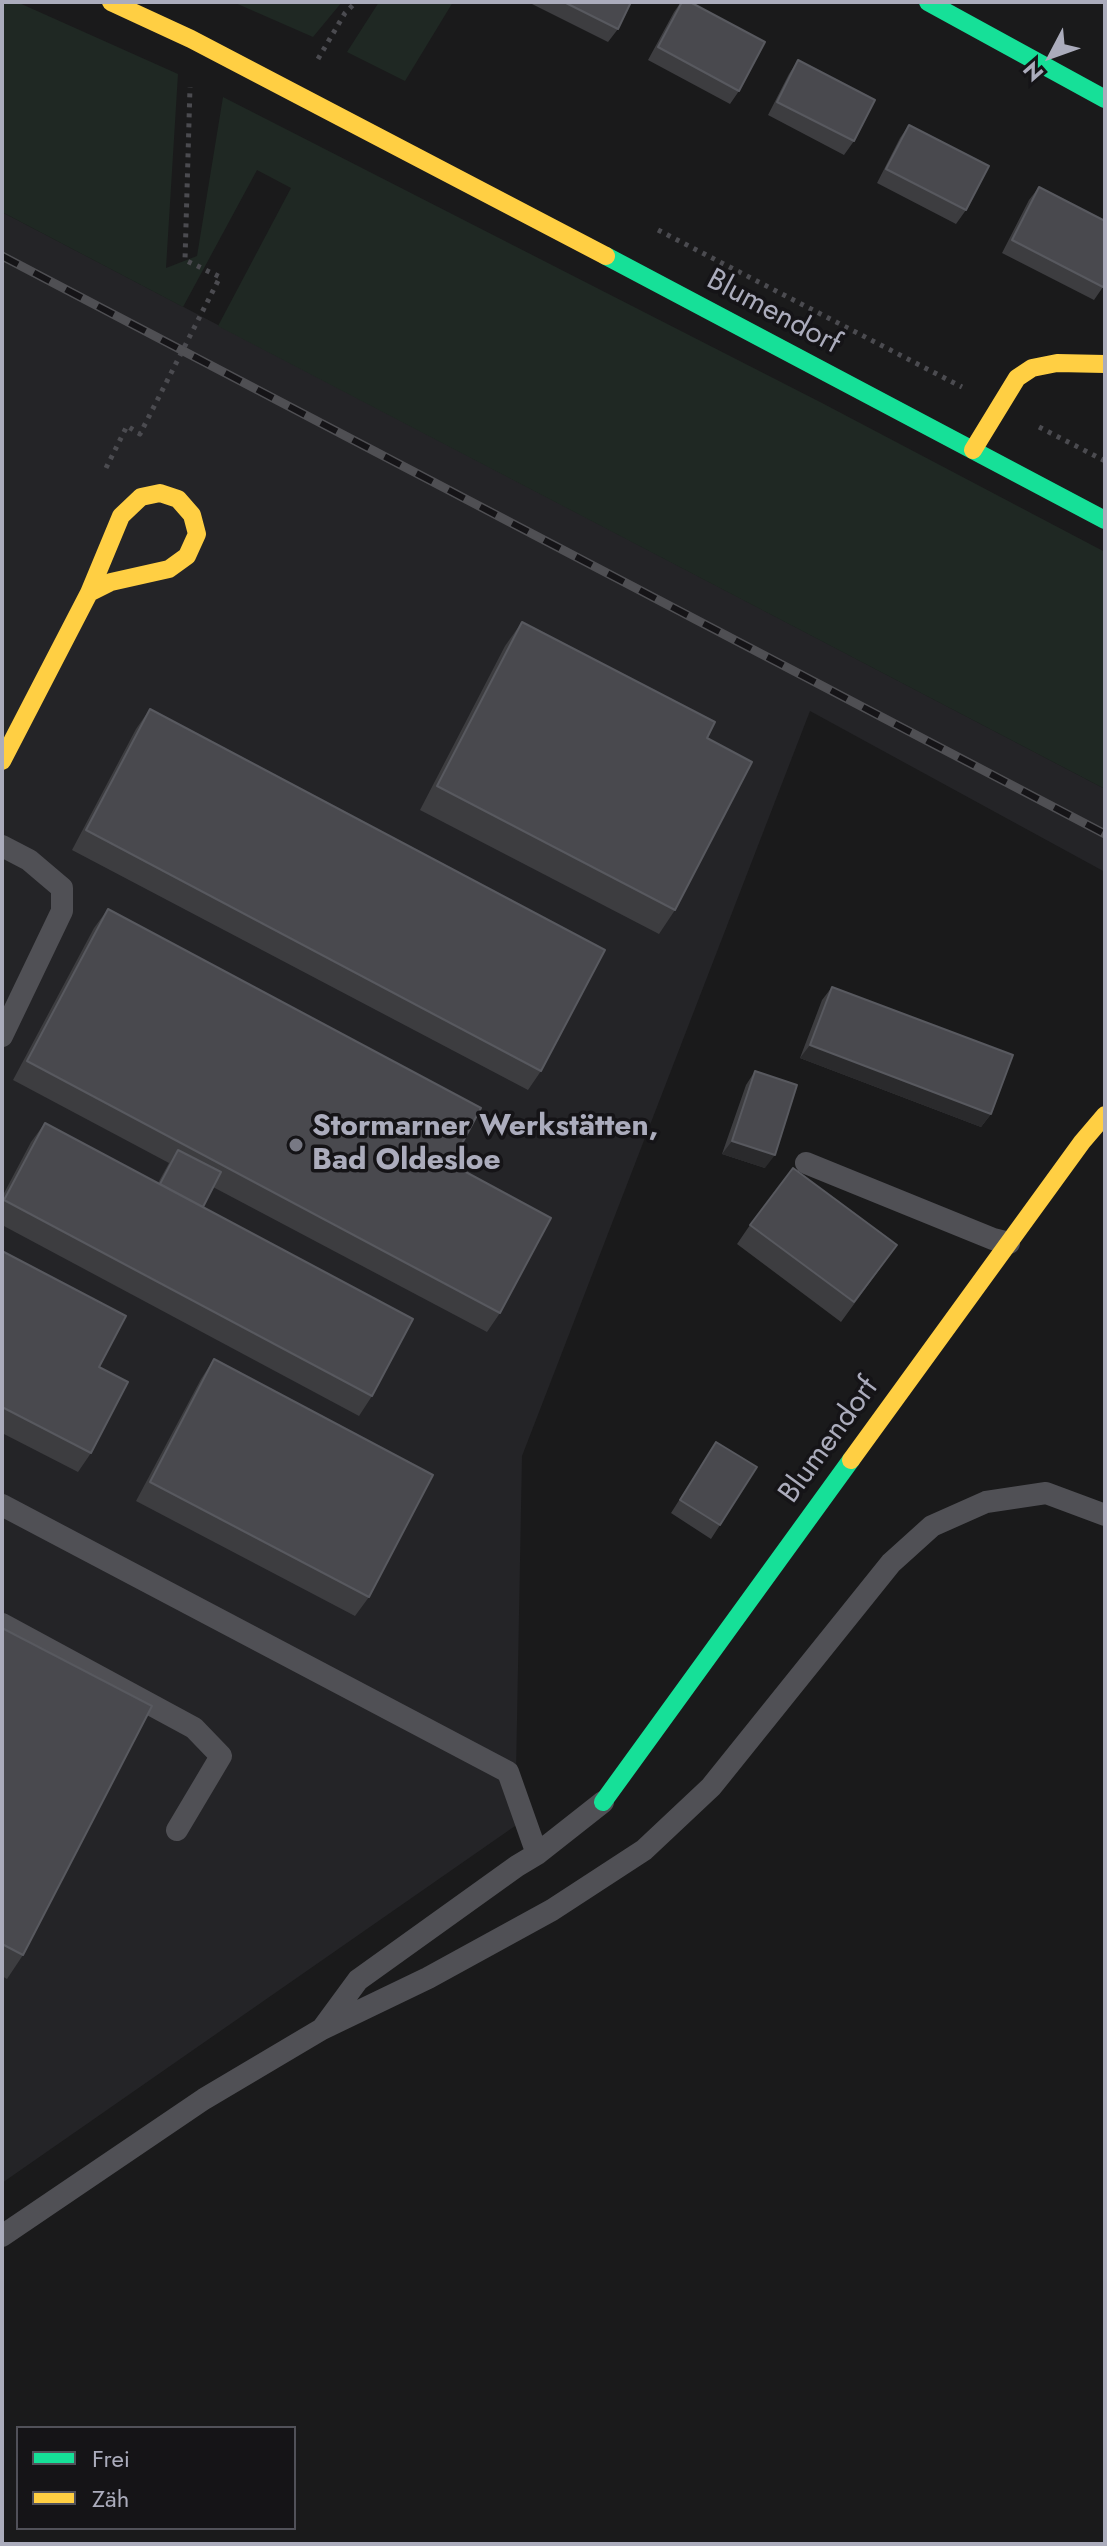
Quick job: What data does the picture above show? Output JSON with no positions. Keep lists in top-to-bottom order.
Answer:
{
  "streets": {
    "street": ["Blumendorf"]
  },
  "places": ["Stormarner Werkstätten, Bad Oldesloe"],
  "legend": ["Frei", "Zäh"],
  "north": "bottom left"
}
